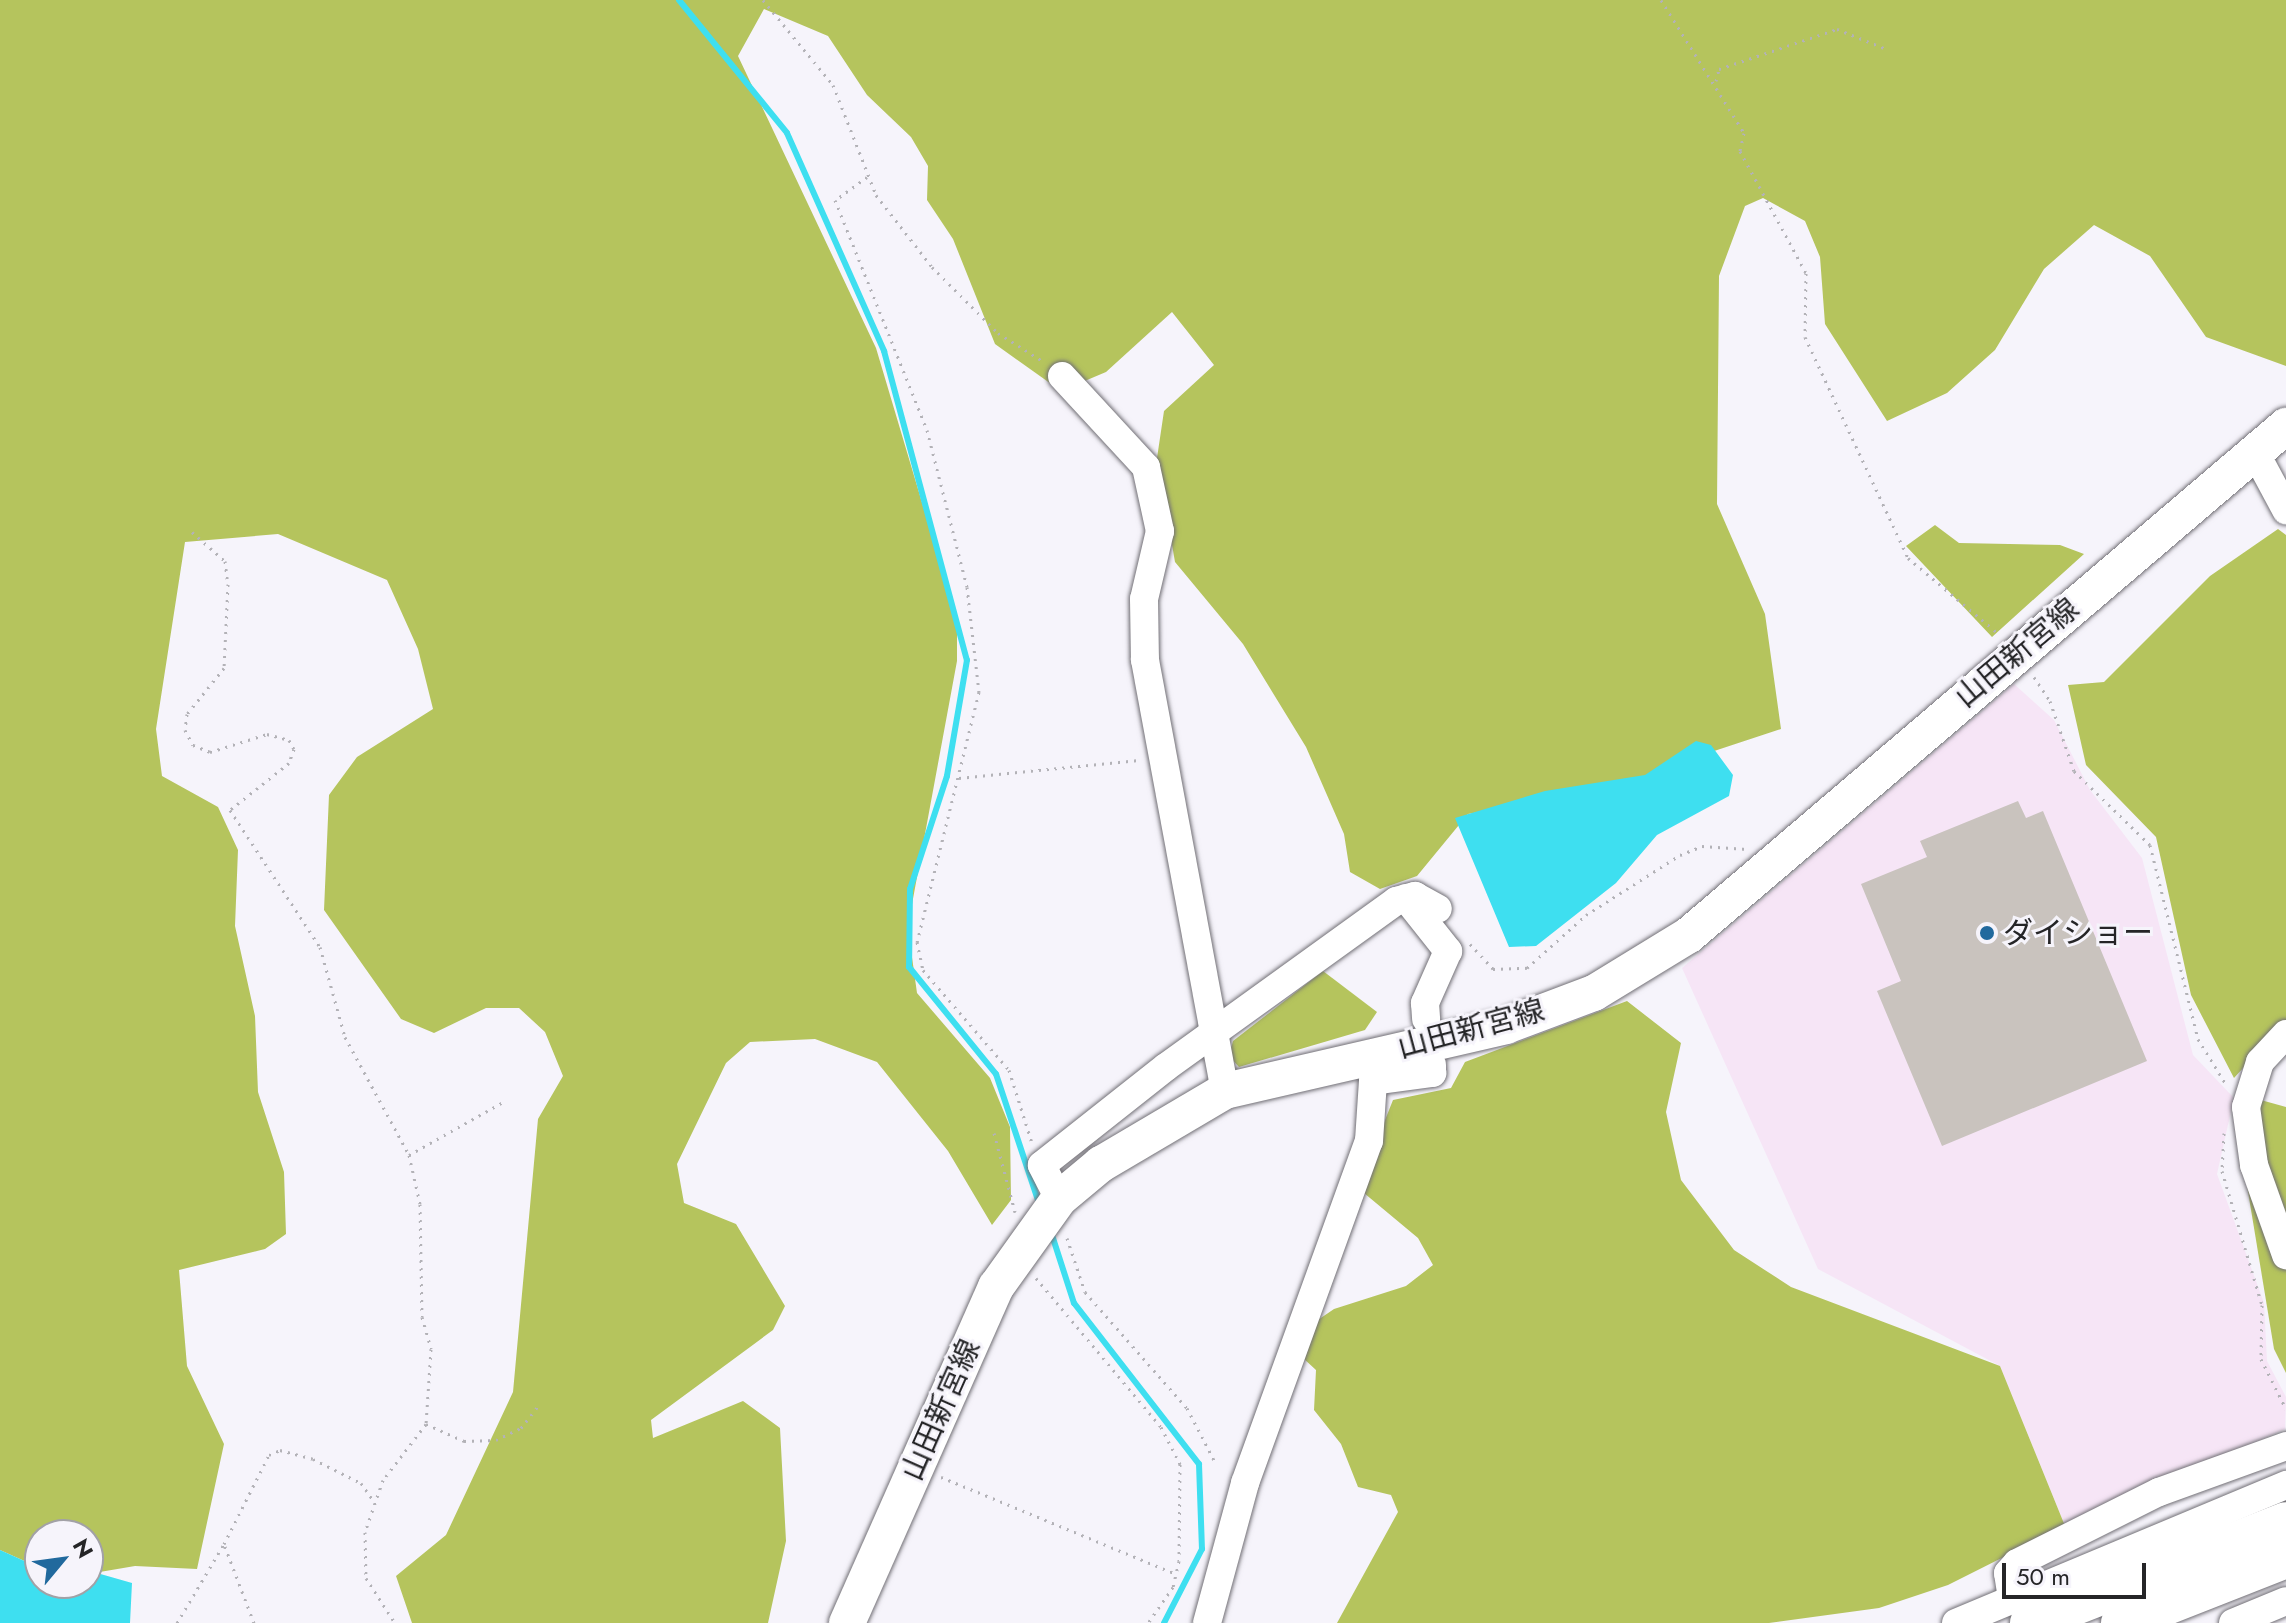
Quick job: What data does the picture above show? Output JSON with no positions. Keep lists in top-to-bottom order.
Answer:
{
  "streets": {
    "main road": ["山田新宮線"]
  },
  "places": ["ダイショー"],
  "scale_bar": "50 m",
  "north": "top right"
}
